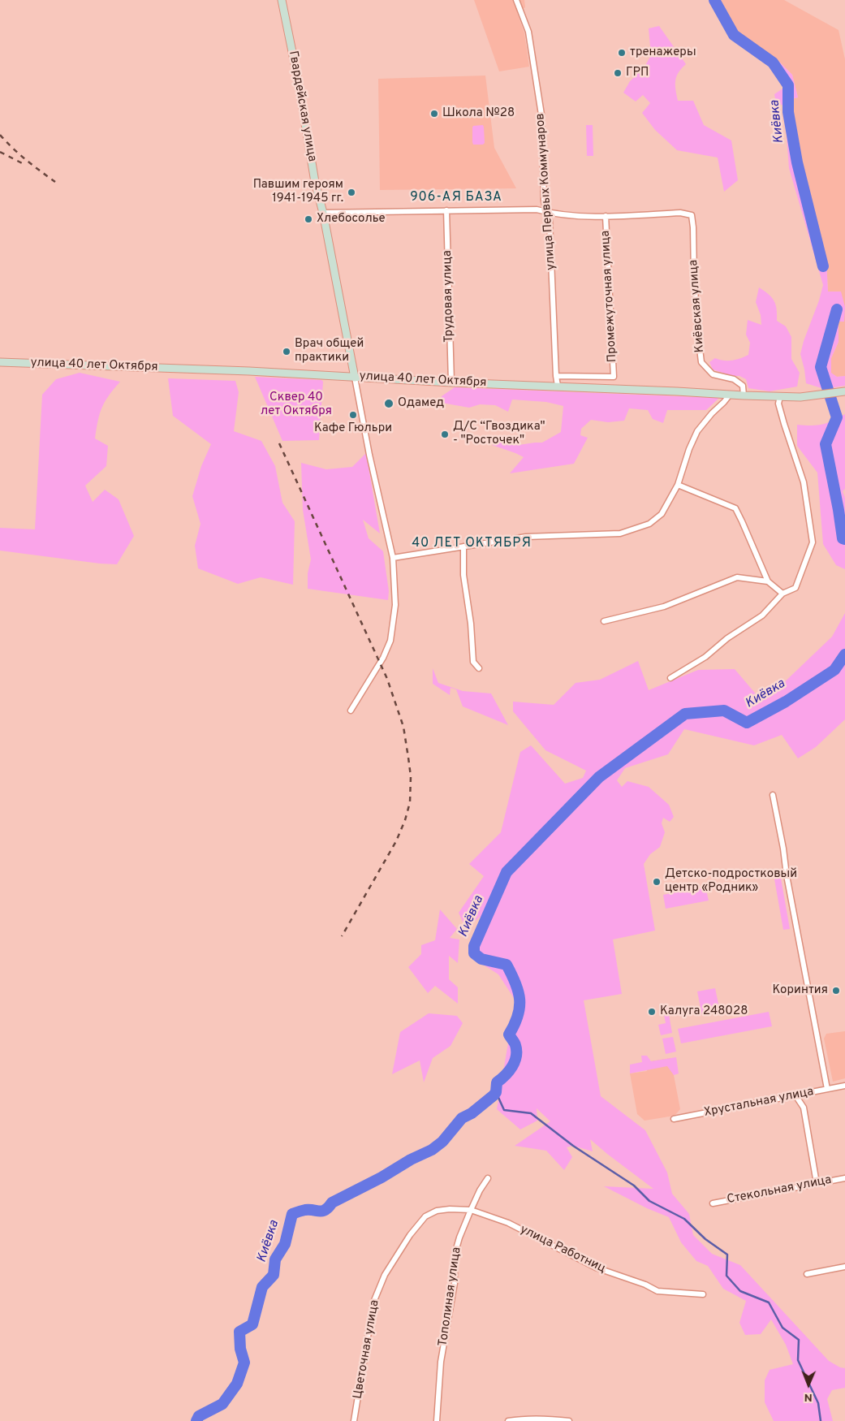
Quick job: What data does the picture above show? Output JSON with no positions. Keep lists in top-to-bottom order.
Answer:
{
  "streets": {
    "main road": ["Гвардейская улица", "улица 40 лет Октября"],
    "street": [
      "улица Первых Коммунаров",
      "Трудовая улица",
      "Промежуточная улица",
      "Киёвская улица",
      "Хрустальная улица",
      "Стекольная улица",
      "улица Работниц",
      "Тополиная улица",
      "Цветочная улица"
    ]
  },
  "crossings": [
    ["Гвардейская улица", "улица 40 лет Октября"],
    ["улица Первых Коммунаров", "Промежуточная улица"],
    ["улица Первых Коммунаров", "улица 40 лет Октября"],
    ["Трудовая улица", "улица 40 лет Октября"],
    ["Промежуточная улица", "Киёвская улица"],
    ["Киёвская улица", "улица 40 лет Октября"],
    ["улица Работниц", "Тополиная улица"],
    ["улица Работниц", "Цветочная улица"],
    ["Тополиная улица", "Цветочная улица"]
  ],
  "districts": ["906-АЯ БАЗА", "40 ЛЕТ ОКТЯБРЯ"],
  "water": ["Киёвка"],
  "parks": ["Сквер 40 лет Октября"],
  "places": [
    "тренажеры",
    "ГРП",
    "Школа №28",
    "Павшим героям 1941-1945 гг.",
    "Хлебосолье",
    "Врач общей практики",
    "Одамед",
    "Кафе Гюльри",
    "Д/С “Гвоздика\" - \"Росточек\"",
    "Детско-подростковый центр «Родник»",
    "Коринтия",
    "Калуга 248028"
  ],
  "north": "bottom"
}
